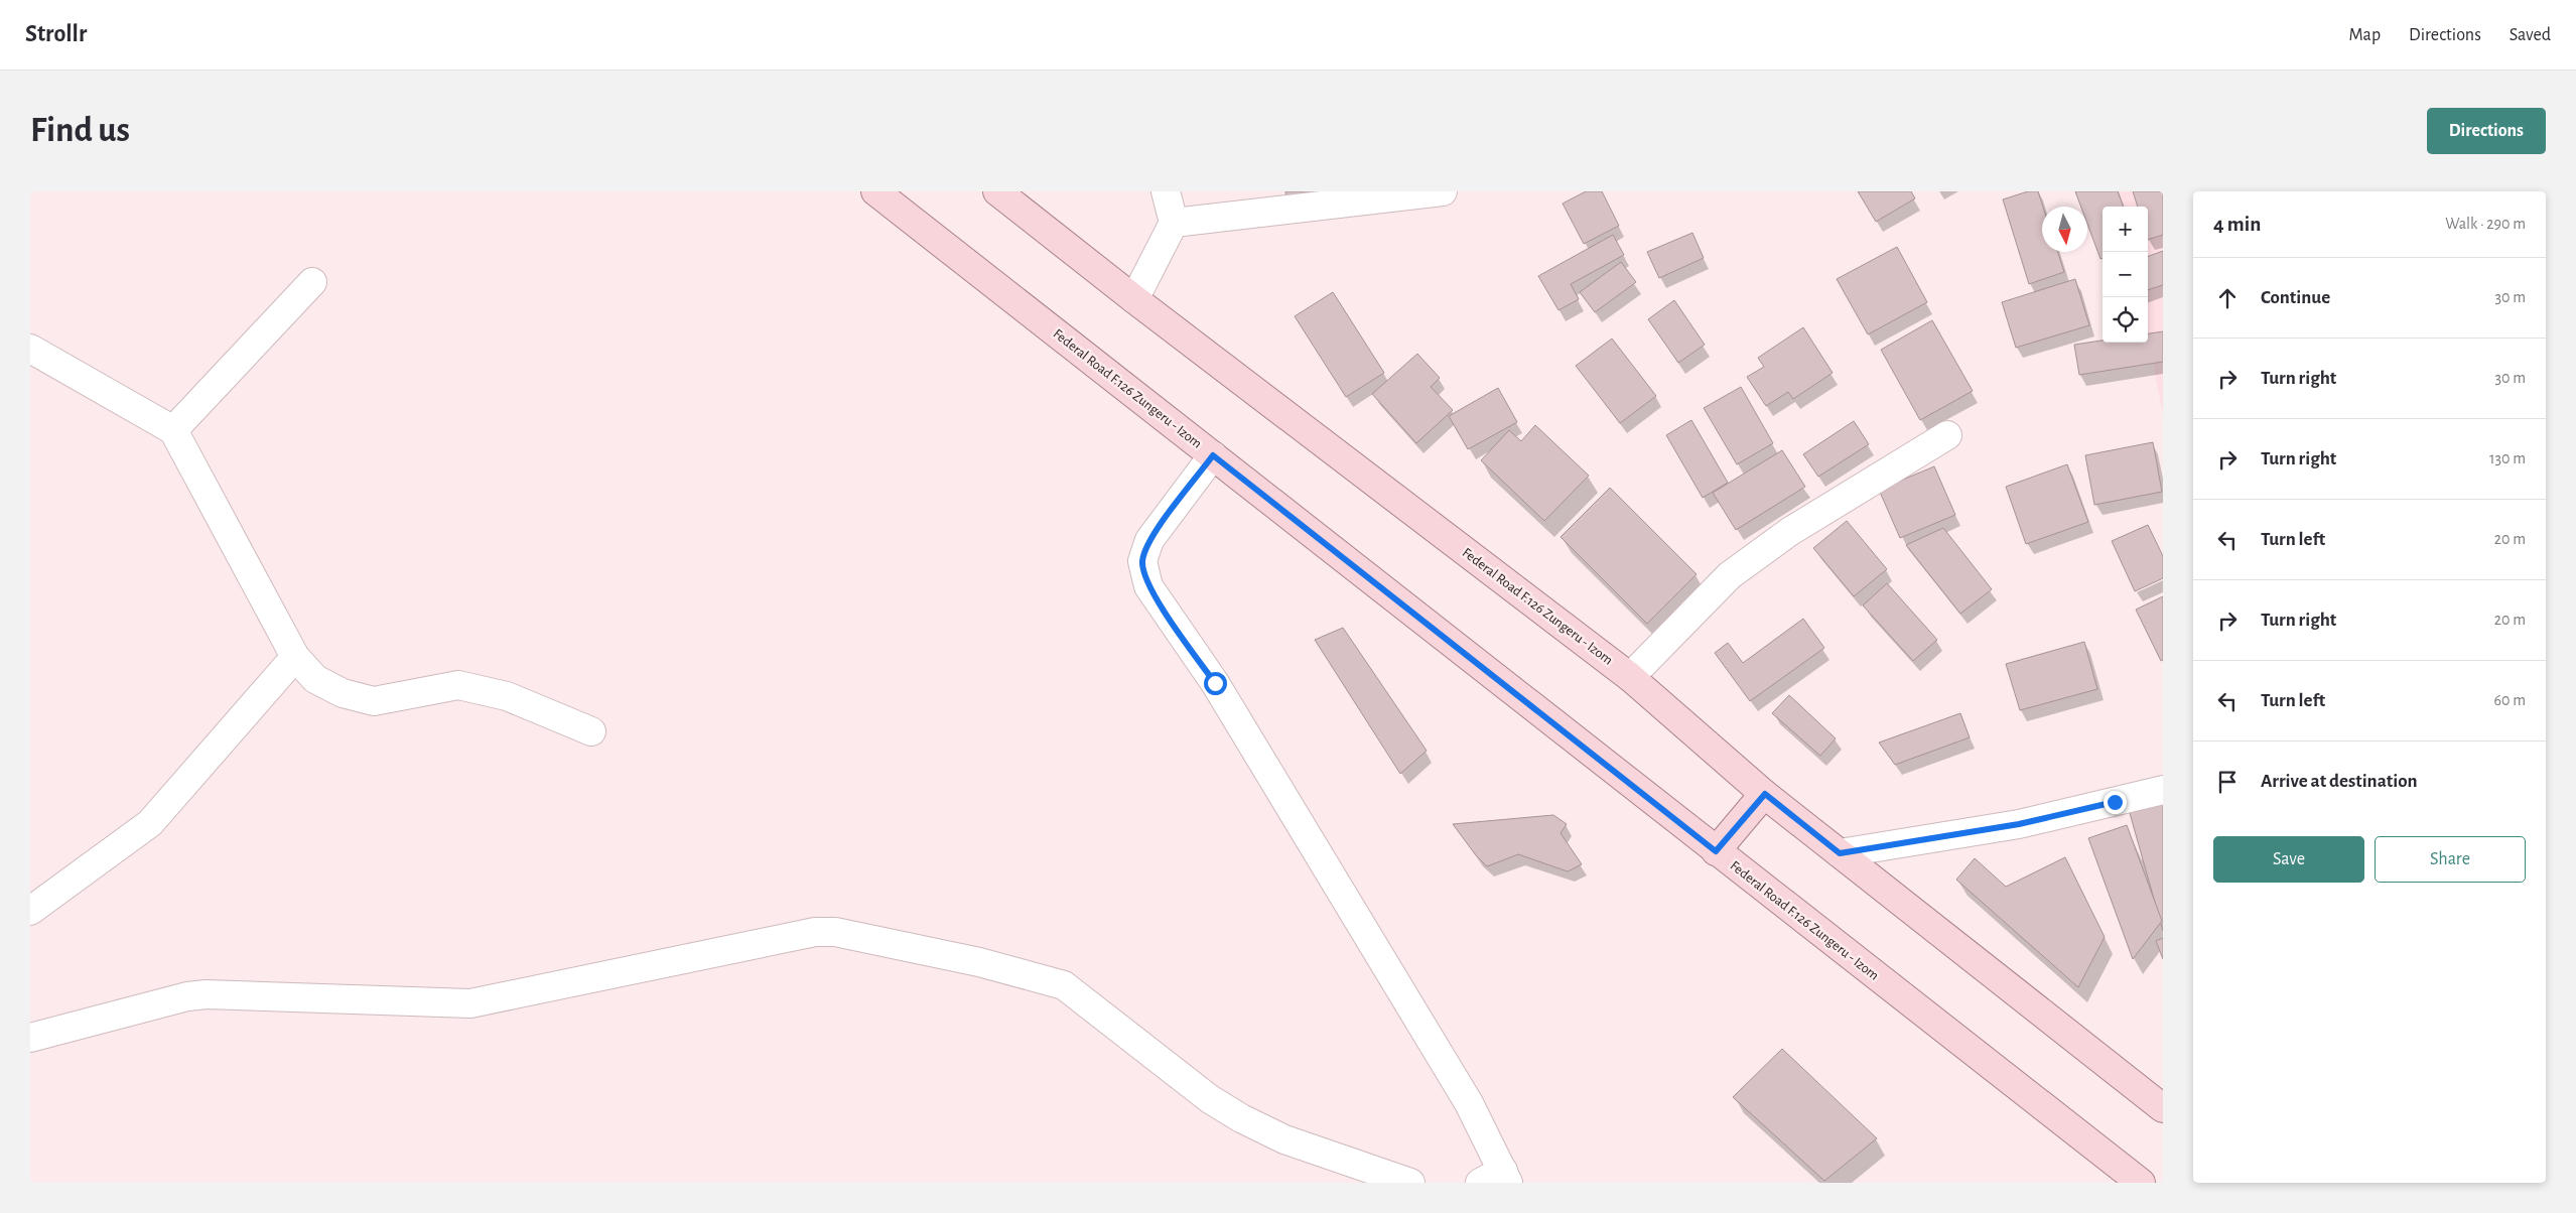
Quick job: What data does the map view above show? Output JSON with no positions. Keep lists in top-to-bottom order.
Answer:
{
  "streets": {
    "main road": ["Federal Road F.126 Zungeru - Izom"]
  },
  "north": "bottom",
  "page": {
    "header": "Strollr",
    "nav": ["Map", "Directions", "Saved"],
    "buttons": [
      "Directions",
      ["Save", "Share"]
    ],
    "title": "Find us",
    "heading": ["4 min", "Walk · 290 m"],
    "map_buttons": ["+", "−"],
    "list": [
      ["Continue", "30 m"],
      ["Turn right", "30 m"],
      ["Turn right", "130 m"],
      ["Turn left", "20 m"],
      ["Turn right", "20 m"],
      ["Turn left", "60 m"],
      "Arrive at destination"
    ]
  }
}
